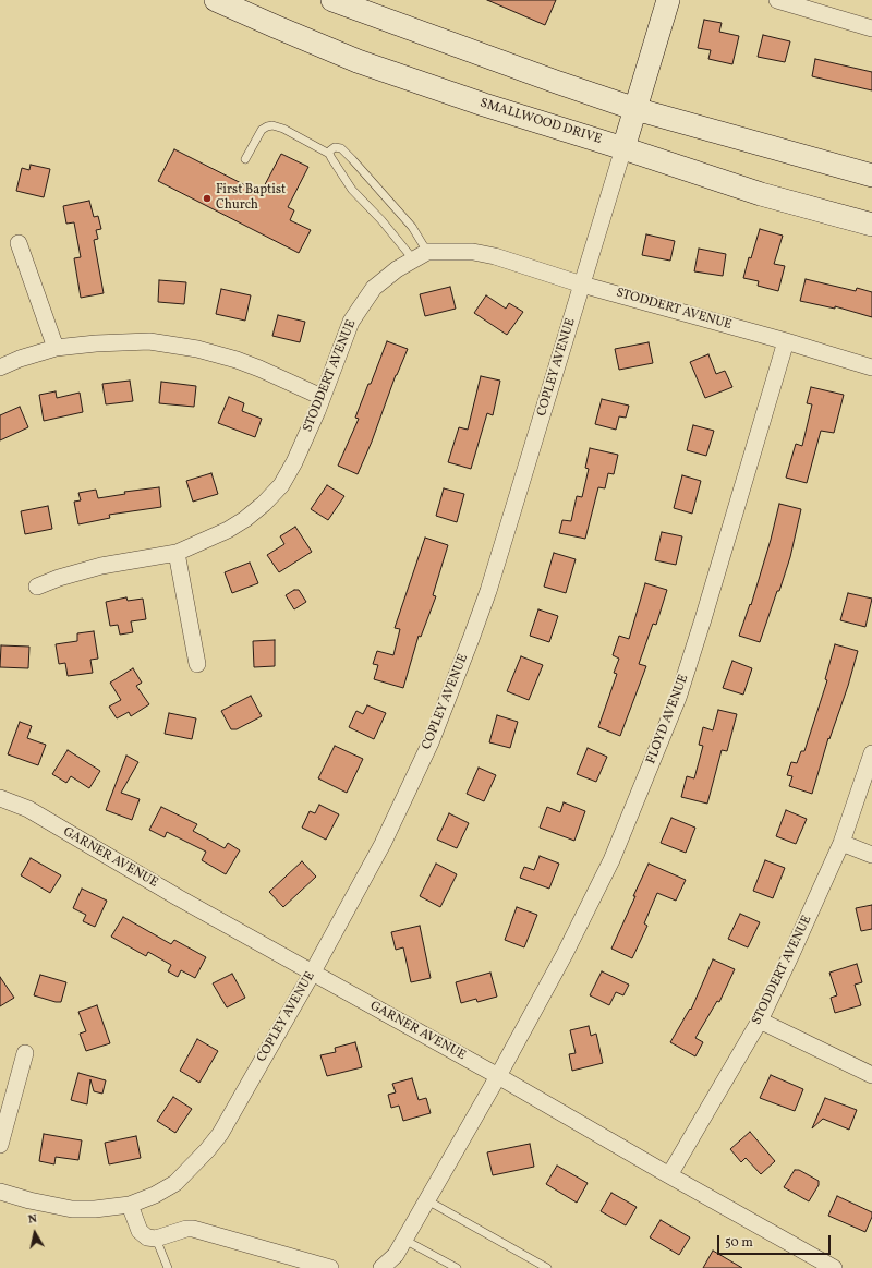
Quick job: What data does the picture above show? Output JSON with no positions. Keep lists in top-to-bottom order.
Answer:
{
  "streets": {
    "main road": ["SMALLWOOD DRIVE", "COPLEY AVENUE"],
    "street": ["STODDERT AVENUE", "FLOYD AVENUE", "GARNER AVENUE"]
  },
  "crossings": [
    ["SMALLWOOD DRIVE", "COPLEY AVENUE"],
    ["STODDERT AVENUE", "COPLEY AVENUE"],
    ["STODDERT AVENUE", "FLOYD AVENUE"],
    ["STODDERT AVENUE", "GARNER AVENUE"],
    ["COPLEY AVENUE", "GARNER AVENUE"],
    ["FLOYD AVENUE", "GARNER AVENUE"]
  ],
  "places": ["First Baptist Church"],
  "scale_bar": "50 m",
  "north": "top"
}
